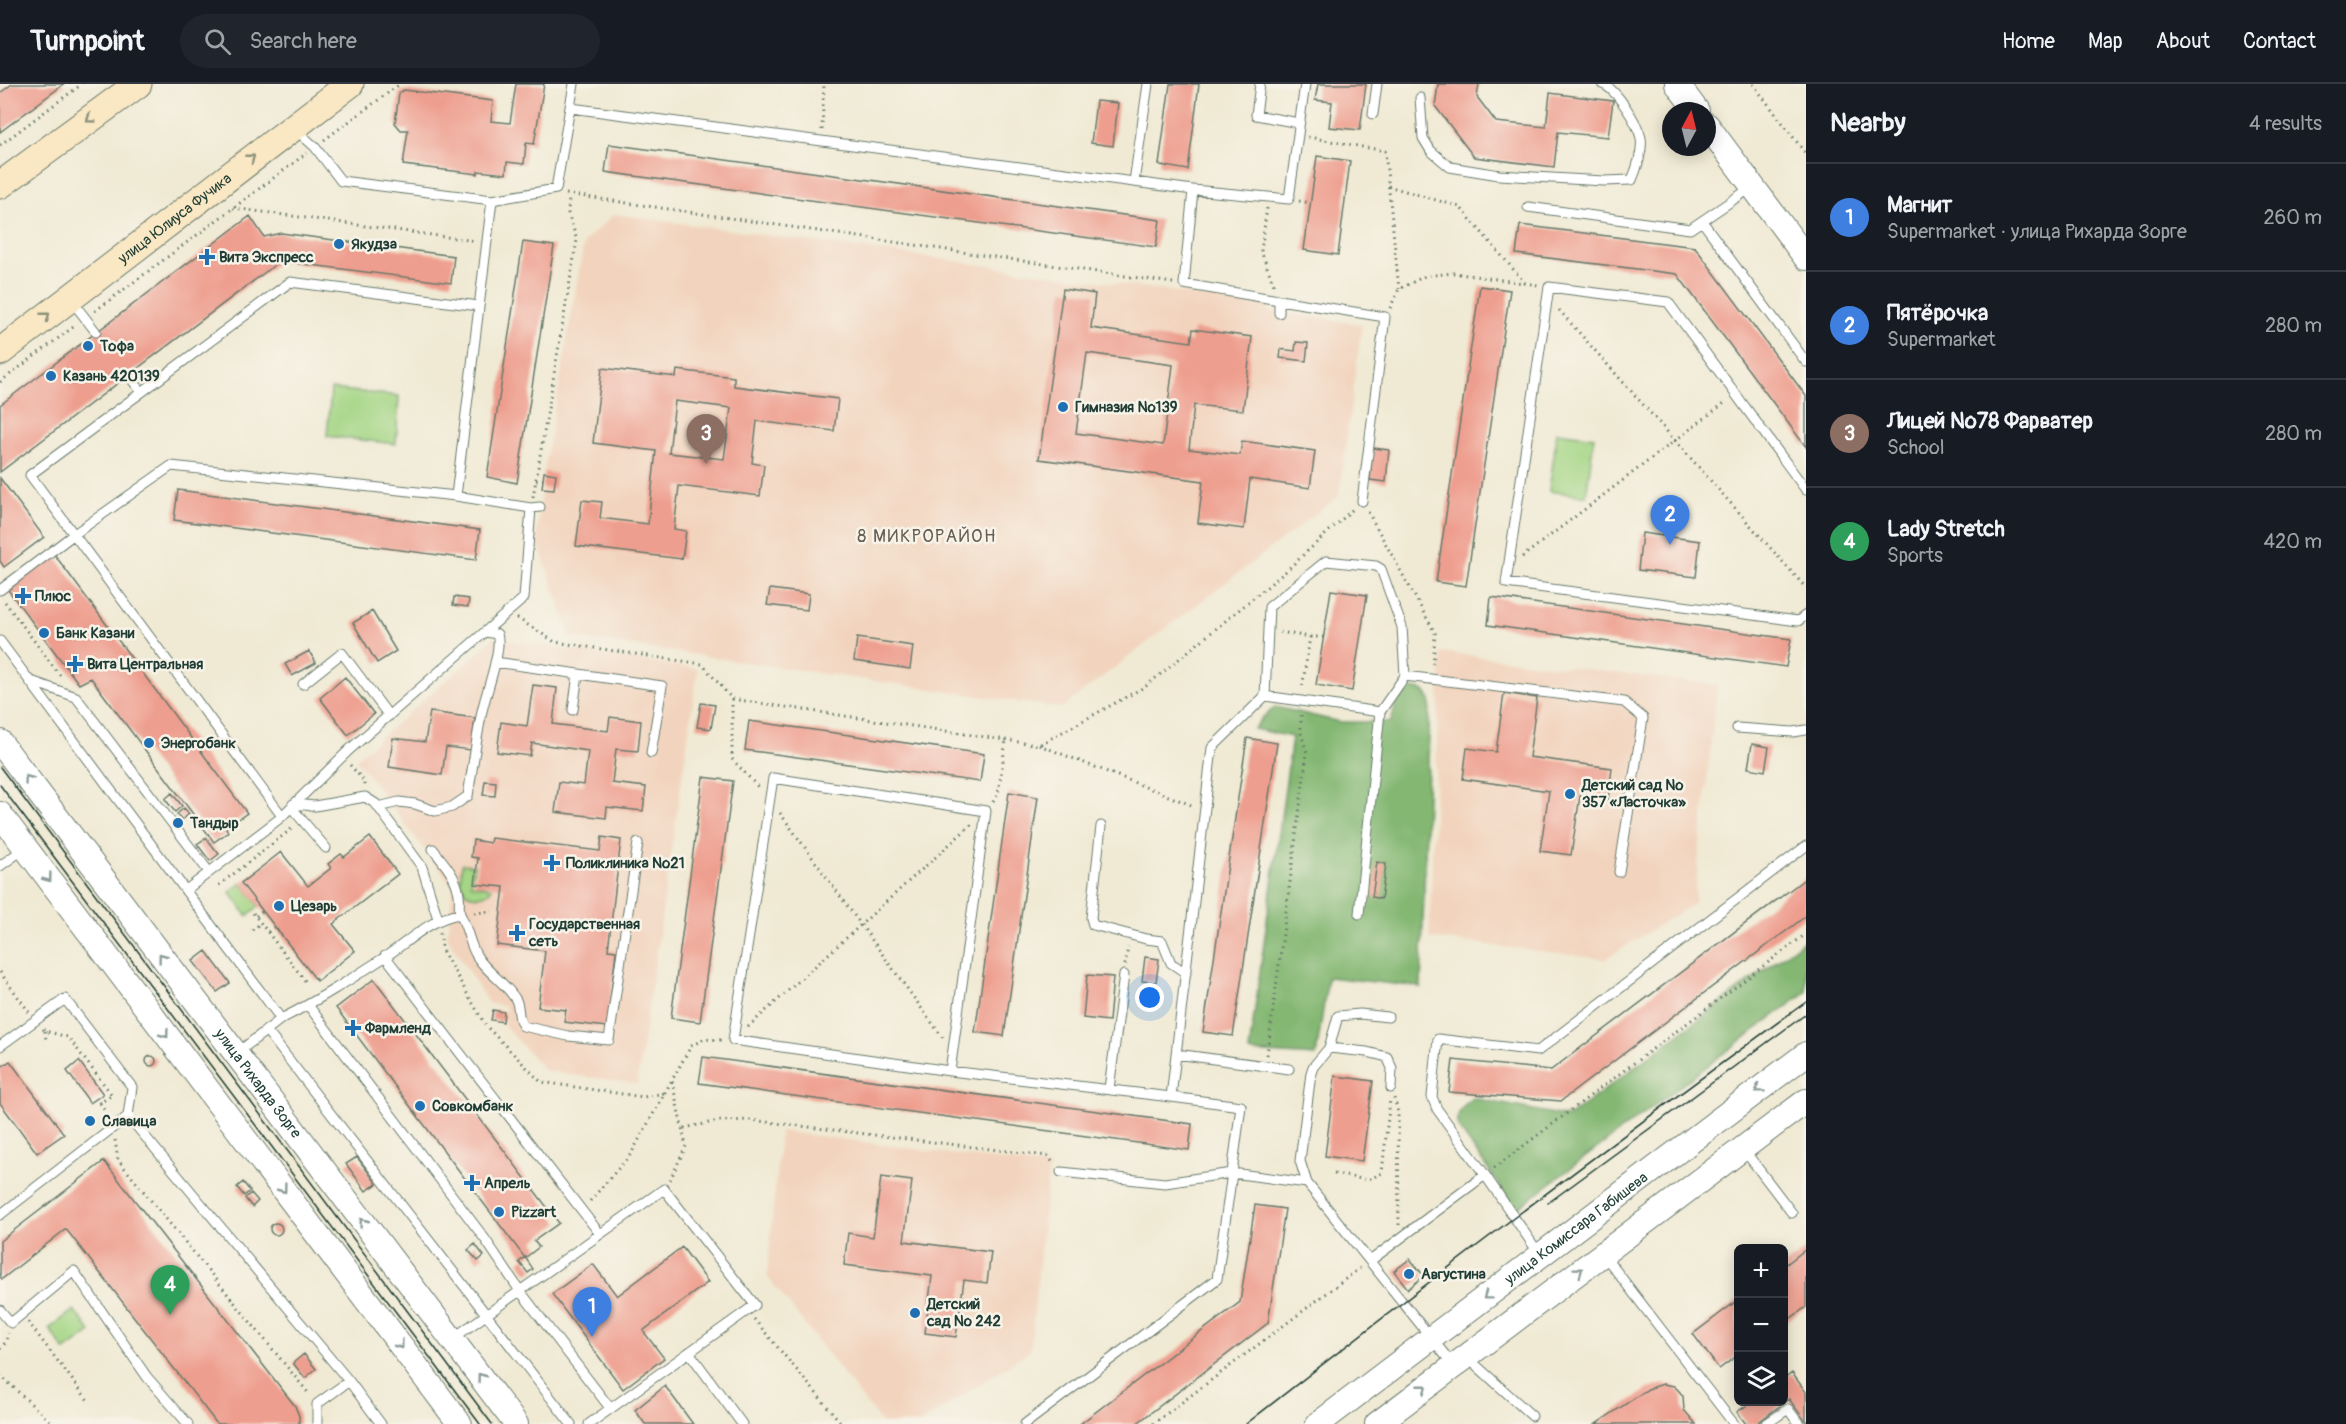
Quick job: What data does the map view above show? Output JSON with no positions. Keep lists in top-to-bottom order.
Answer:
{
  "streets": {
    "main road": ["улица Юлиуса Фучика"],
    "street": ["улица Рихарда Зорге", "улица Комиссара Габишева"]
  },
  "districts": ["8 МИКРОРАЙОН"],
  "places": {
    "other": [
      "Якудза",
      "Тофа",
      "Казань 420139",
      "Гимназия №139",
      "Банк Казани",
      "Энергобанк",
      "Детский сад № 357 «Ласточка»",
      "Тандыр",
      "Цезарь",
      "Совкомбанк",
      "Славица",
      "Pizzart",
      "Августина",
      "Детский сад № 242"
    ],
    "health": [
      "Вита Экспресс",
      "Плюс",
      "Вита Центральная",
      "Поликлиника №21",
      "Государственная сеть",
      "Фармленд",
      "Апрель"
    ]
  },
  "north": "top",
  "page": {
    "header": "Turnpoint",
    "search": "Search here",
    "nav": [
      "Home",
      "Map",
      "About",
      "Contact"
    ],
    "heading": ["Nearby", "4 results"],
    "list": [
      {
        "mark": "1",
        "name": "Магнит",
        "note": "Supermarket · улица Рихарда Зорге",
        "value": "260 m"
      },
      {
        "mark": "2",
        "name": "Пятёрочка",
        "note": "Supermarket",
        "value": "280 m"
      },
      {
        "mark": "3",
        "name": "Лицей №78 Фарватер",
        "note": "School",
        "value": "280 m"
      },
      {
        "mark": "4",
        "name": "Lady Stretch",
        "note": "Sports",
        "value": "420 m"
      }
    ],
    "pins": [
      "3",
      "2",
      "4",
      "1"
    ],
    "map_buttons": ["+", "−"]
  }
}
